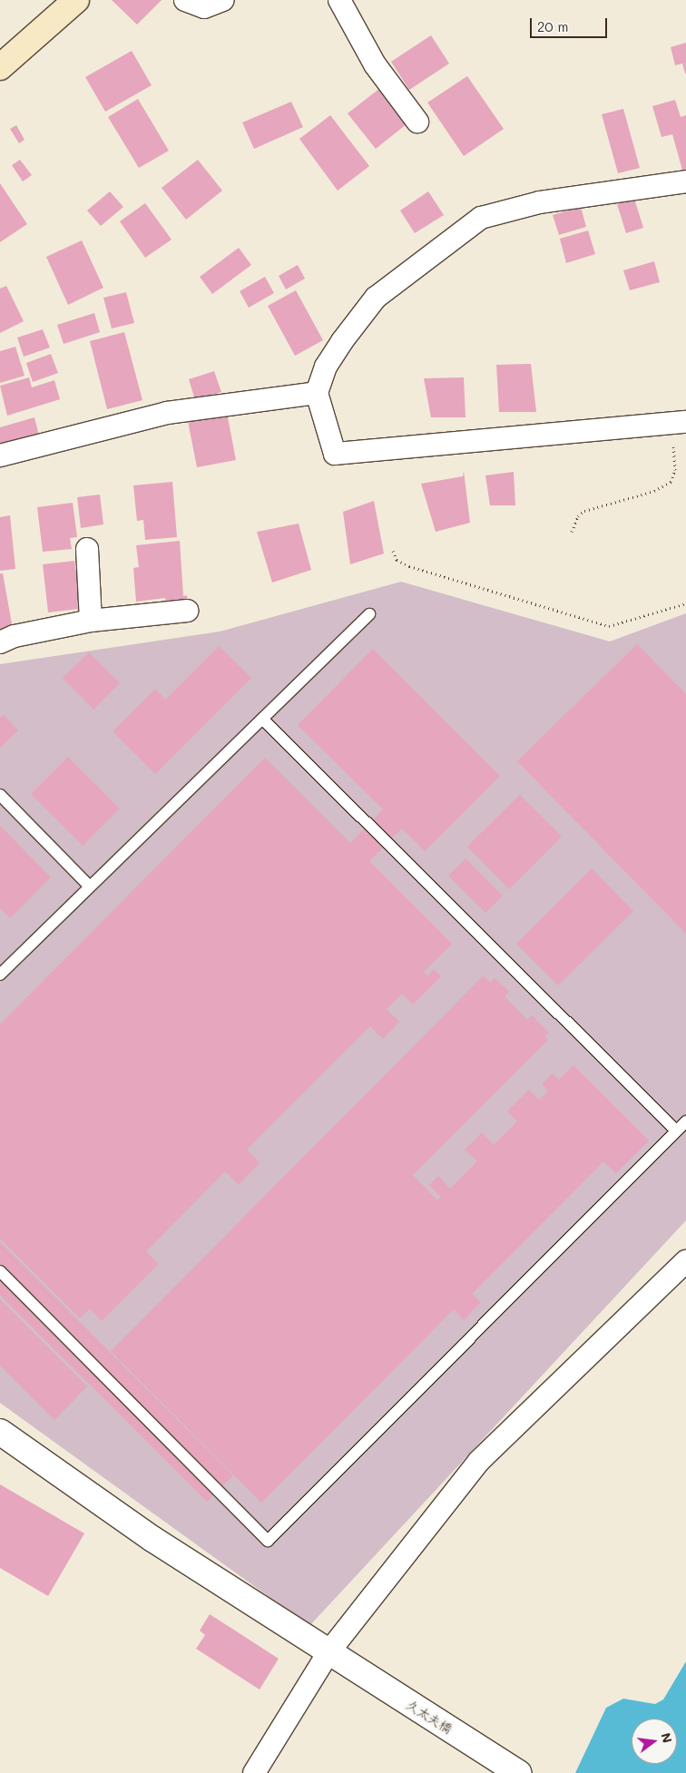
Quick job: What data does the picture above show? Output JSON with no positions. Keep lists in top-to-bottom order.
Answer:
{
  "streets": {
    "street": ["久太夫橋"]
  },
  "scale_bar": "20 m",
  "north": "right"
}
